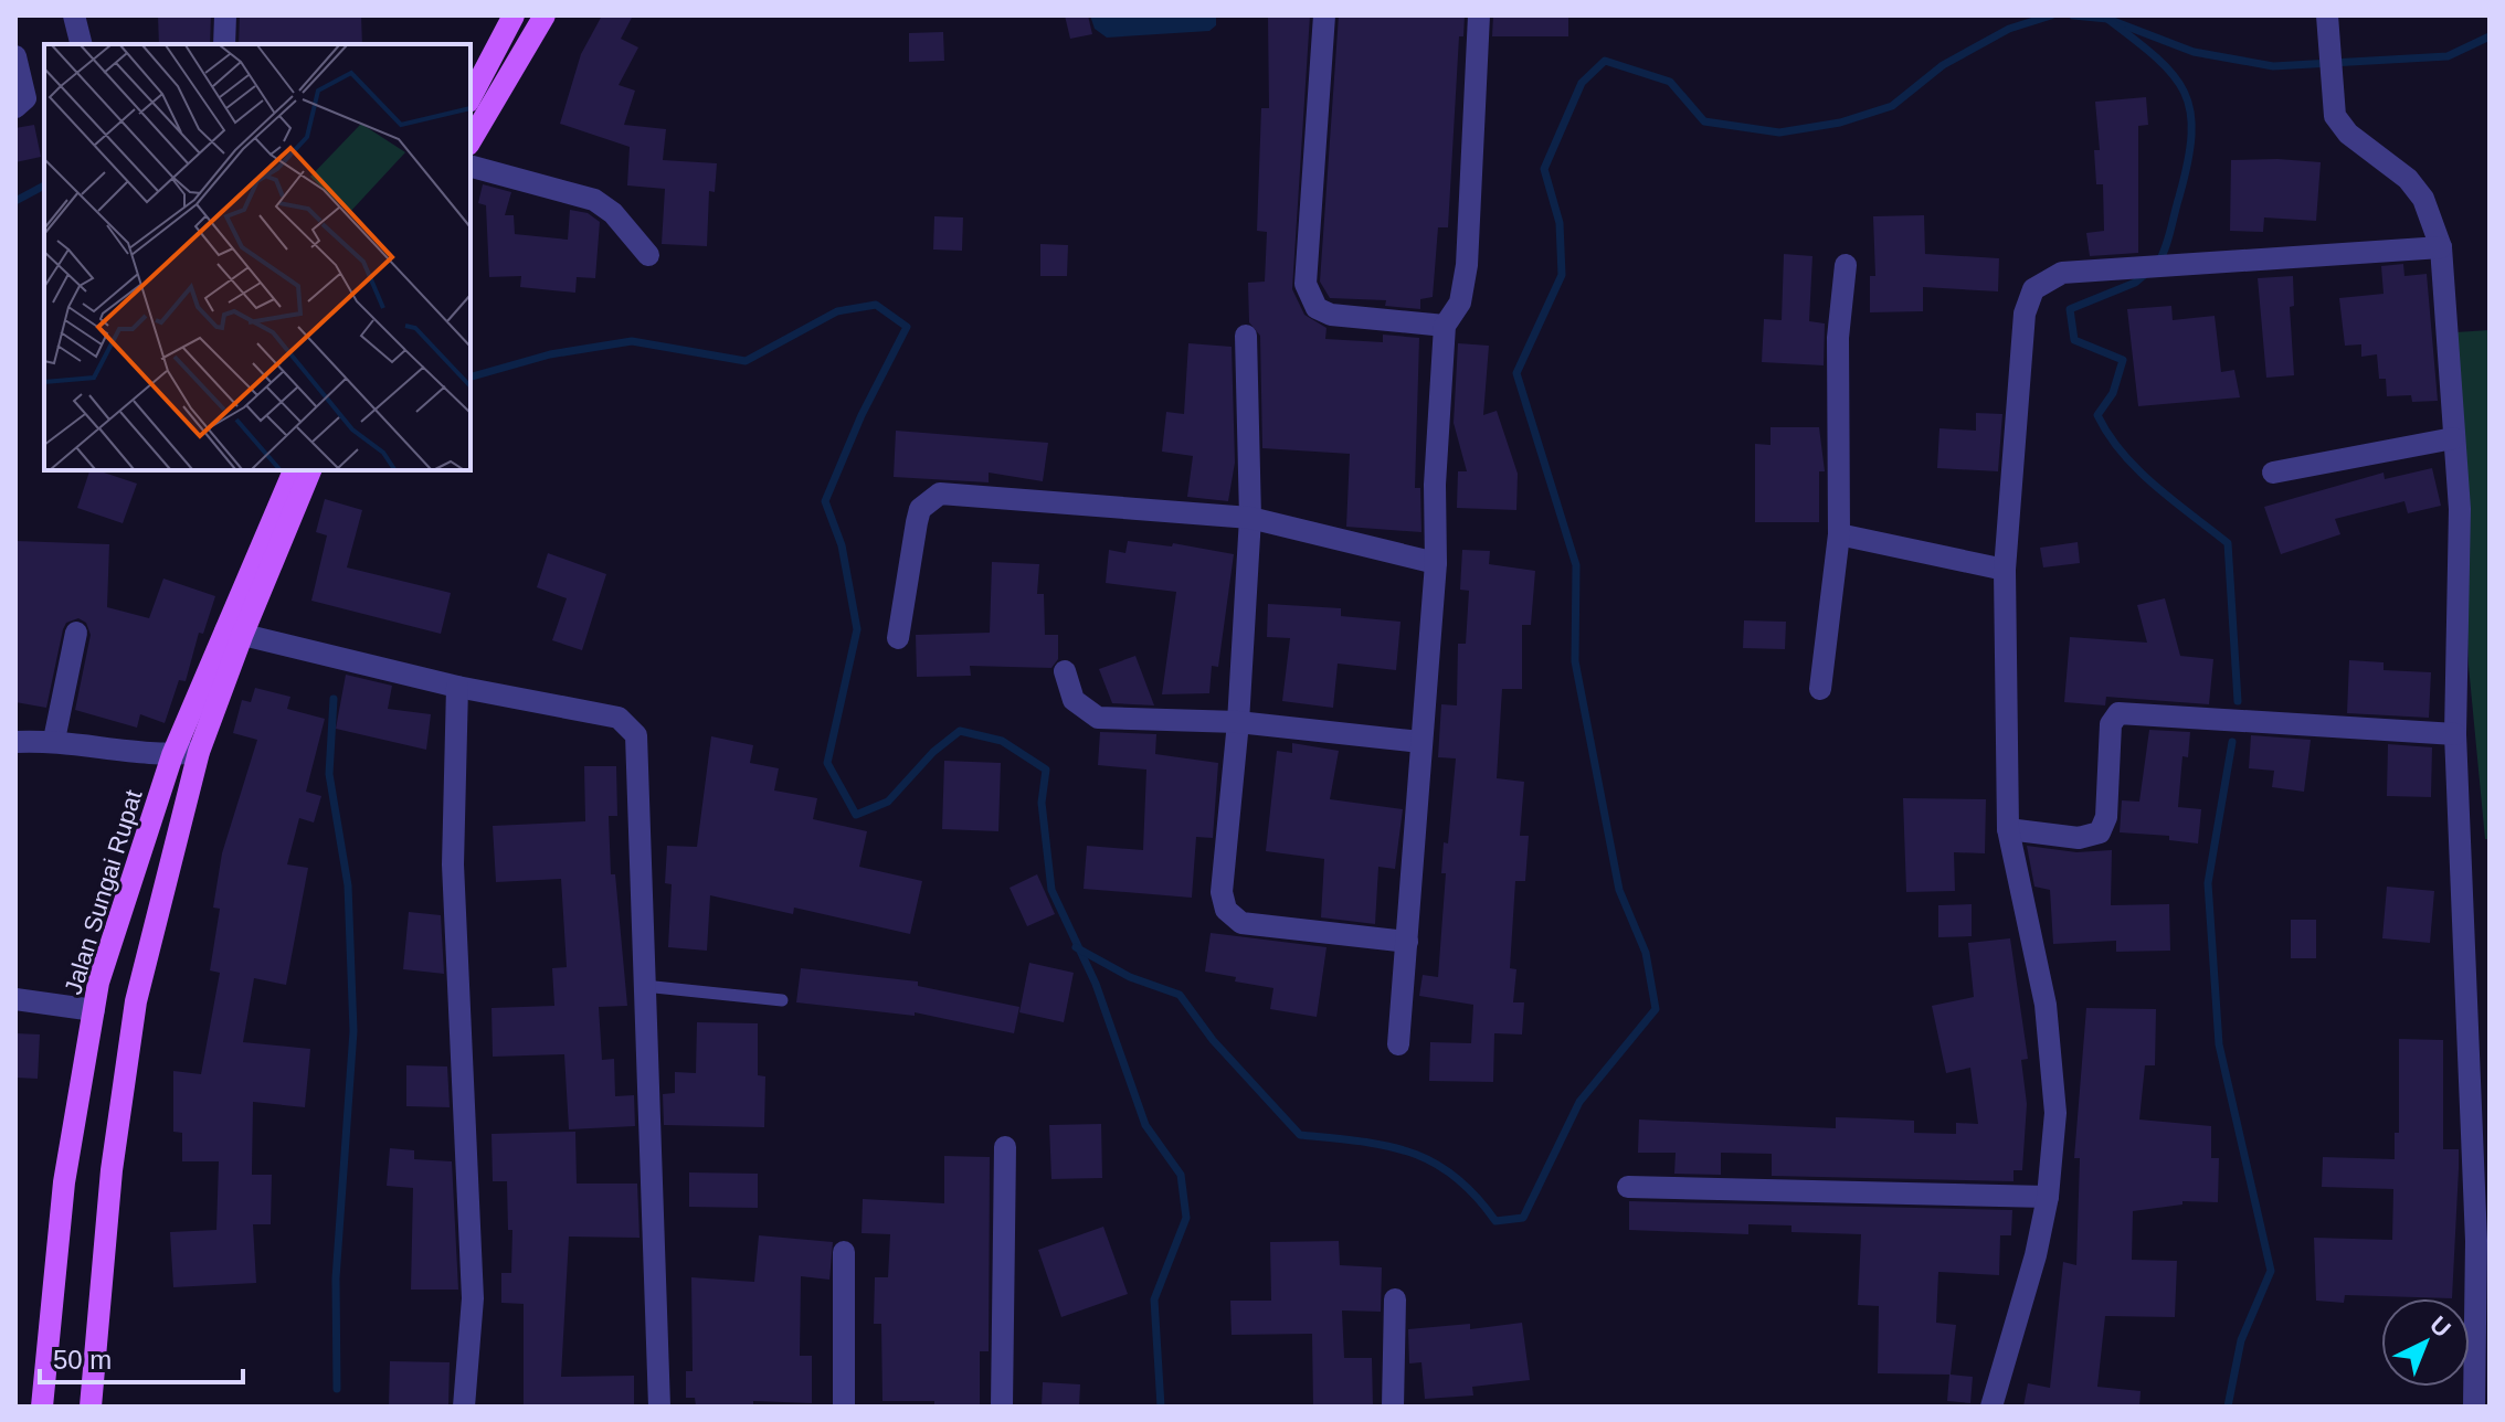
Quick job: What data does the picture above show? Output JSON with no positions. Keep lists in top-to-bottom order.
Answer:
{
  "streets": {
    "main road": ["Jalan Sungai Rupat"]
  },
  "scale_bar": "50 m",
  "north": "top right"
}
